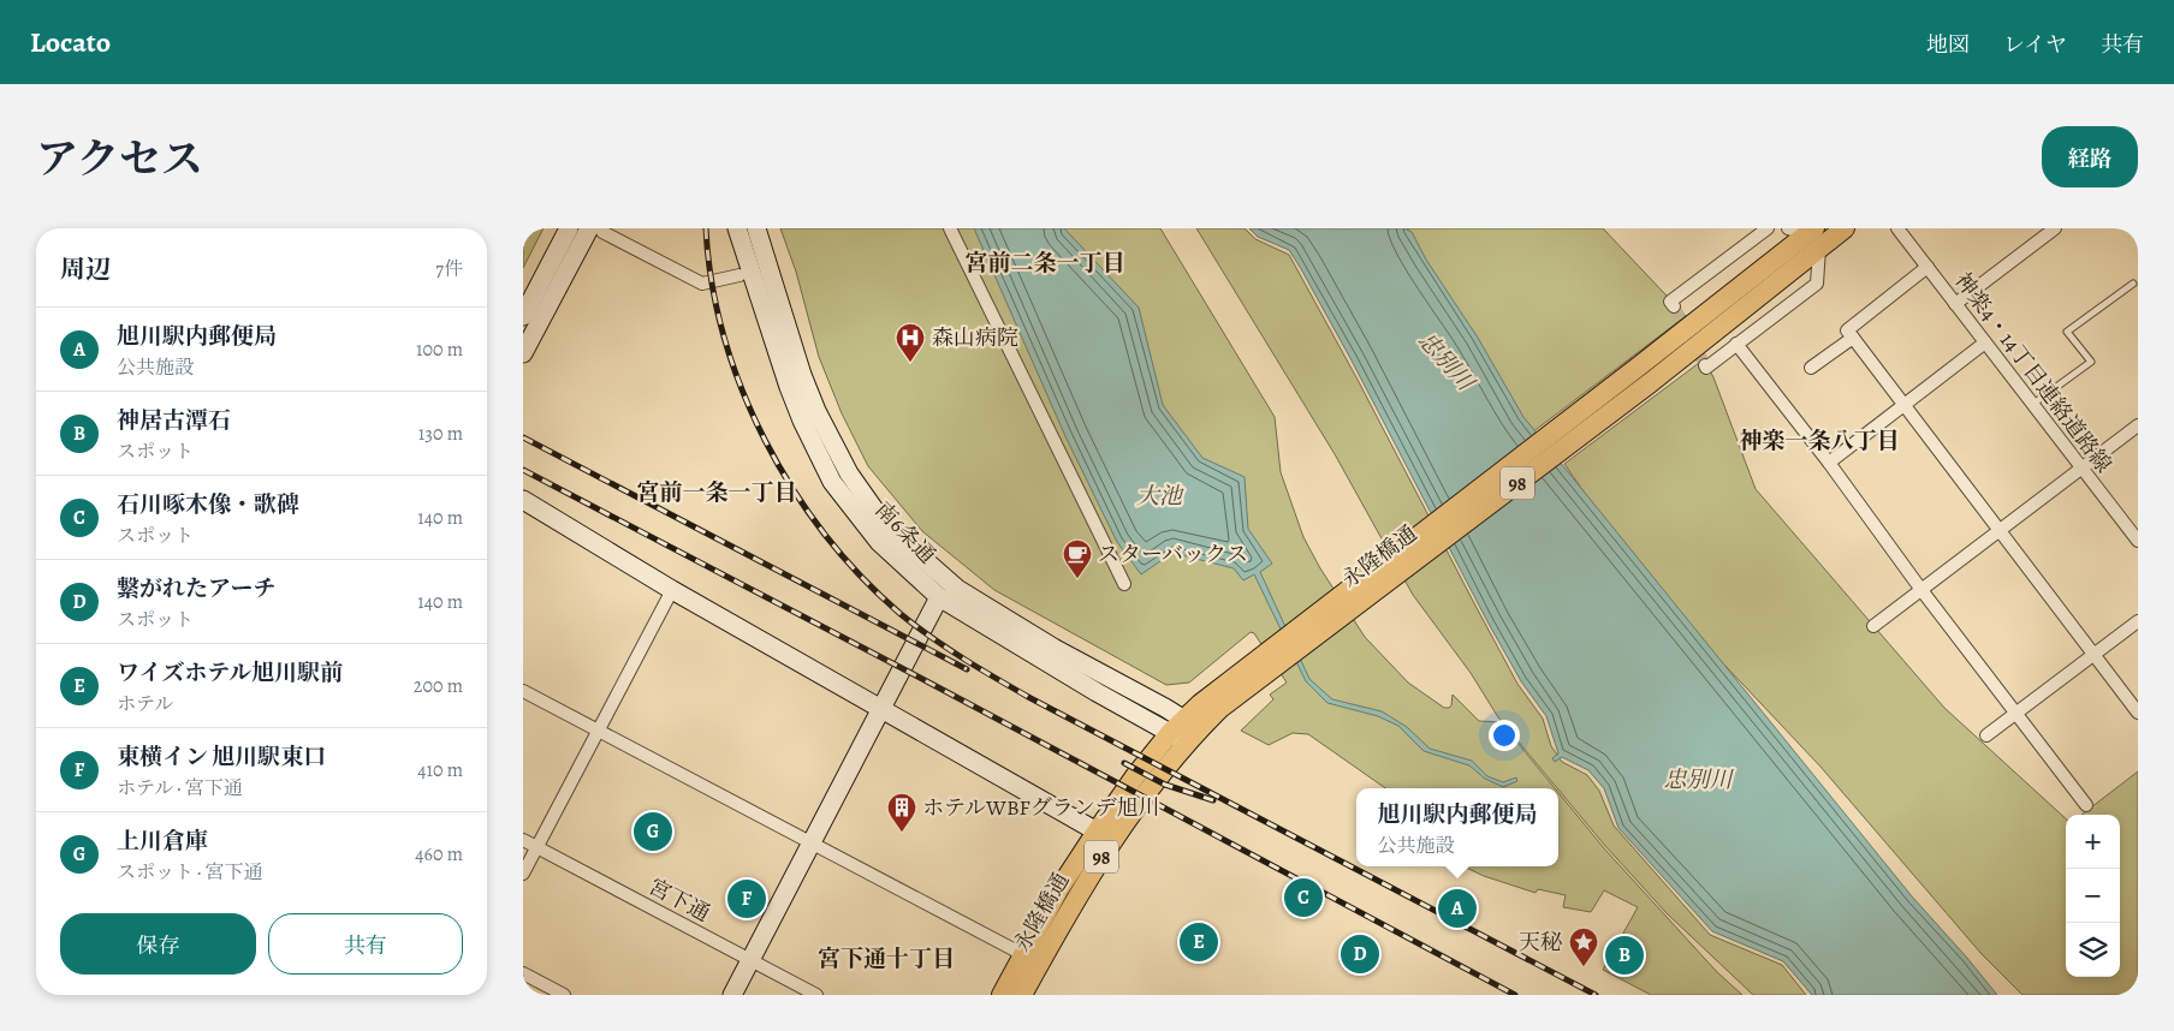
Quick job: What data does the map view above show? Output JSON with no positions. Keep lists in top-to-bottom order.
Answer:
{
  "streets": {
    "main road": ["98", "永隆橋通"],
    "street": ["神楽4・14丁目連絡道路線", "南6条通", "宮下通"]
  },
  "crossings": [
    ["南6条通", "永隆橋通"]
  ],
  "districts": [
    "宮前二条一丁目",
    "神楽一条八丁目",
    "宮前一条一丁目",
    "宮下通十丁目"
  ],
  "water": ["忠別川", "大池"],
  "places": {
    "hospital": ["森山病院"],
    "cafe": ["スターバックス"],
    "building": ["ホテルWBFグランデ旭川"],
    "place": ["天秘"]
  },
  "page": {
    "header": "Locato",
    "nav": ["地図", "レイヤ", "共有"],
    "title": "アクセス",
    "buttons": [
      "経路",
      ["保存", "共有"]
    ],
    "heading": ["周辺", "7件"],
    "list": [
      {
        "mark": "A",
        "name": "旭川駅内郵便局",
        "note": "公共施設",
        "value": "100 m"
      },
      {
        "mark": "B",
        "name": "神居古潭石",
        "note": "スポット",
        "value": "130 m"
      },
      {
        "mark": "C",
        "name": "石川啄木像・歌碑",
        "note": "スポット",
        "value": "140 m"
      },
      {
        "mark": "D",
        "name": "繋がれたアーチ",
        "note": "スポット",
        "value": "140 m"
      },
      {
        "mark": "E",
        "name": "ワイズホテル旭川駅前",
        "note": "ホテル",
        "value": "200 m"
      },
      {
        "mark": "F",
        "name": "東横イン 旭川駅東口",
        "note": "ホテル · 宮下通",
        "value": "410 m"
      },
      {
        "mark": "G",
        "name": "上川倉庫",
        "note": "スポット · 宮下通",
        "value": "460 m"
      }
    ],
    "popup": ["旭川駅内郵便局", "公共施設"],
    "pins": [
      "G",
      "C",
      "F",
      "A",
      "E",
      "D",
      "B"
    ],
    "map_buttons": ["+", "−"]
  }
}
